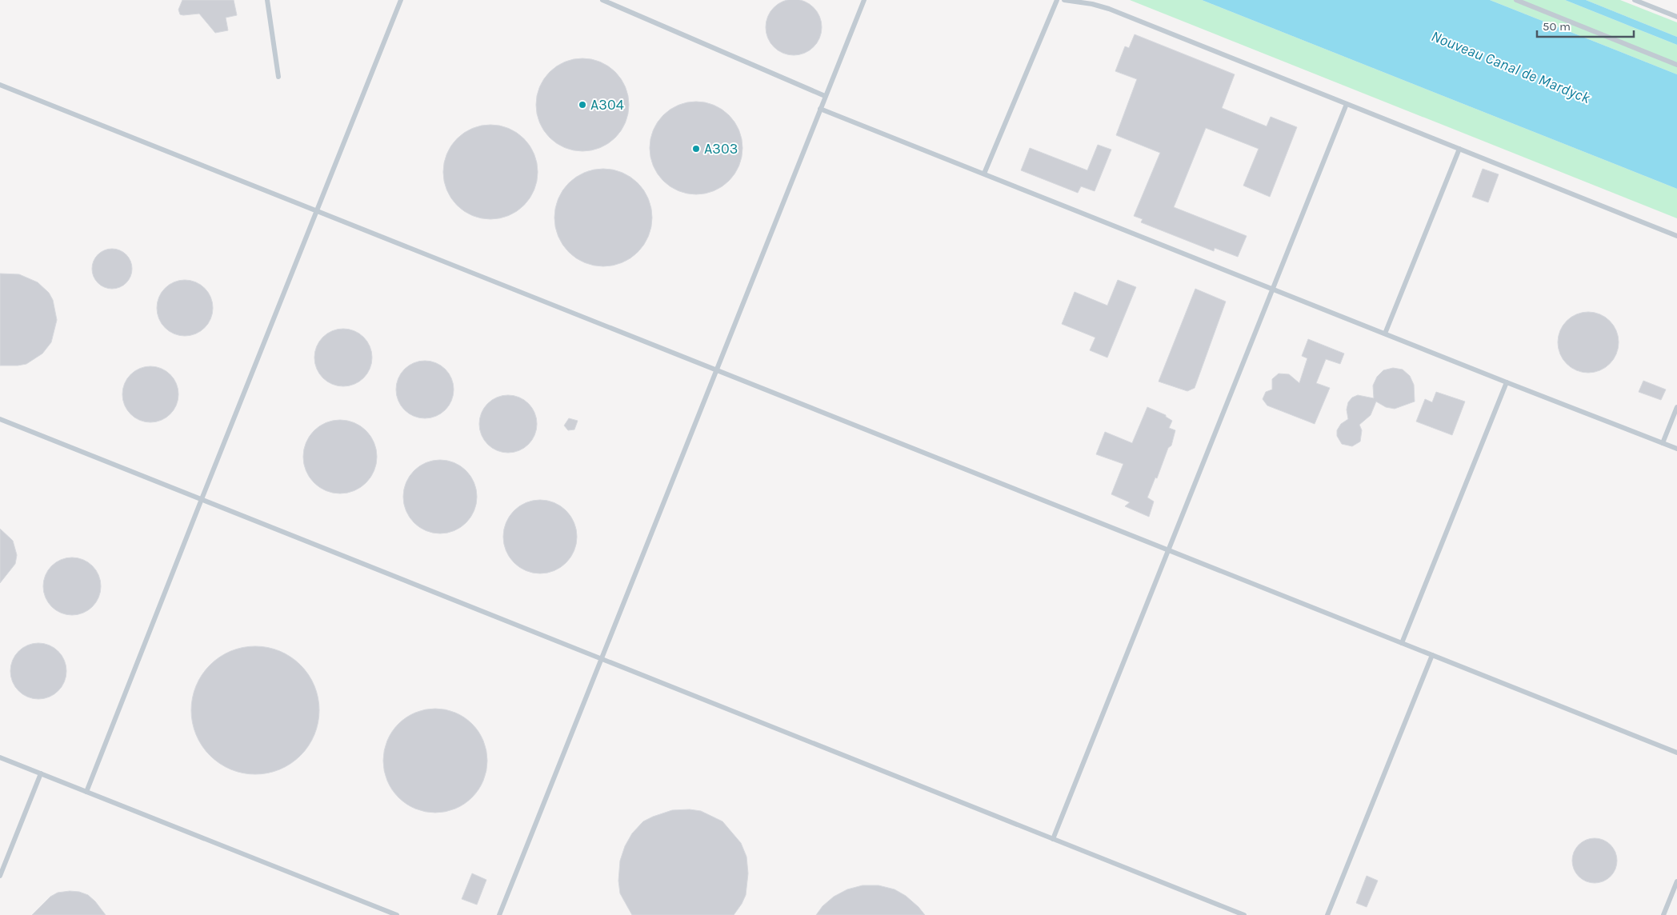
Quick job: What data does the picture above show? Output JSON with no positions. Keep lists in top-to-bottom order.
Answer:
{
  "water": ["Nouveau Canal de Mardyck"],
  "places": ["A304", "A303"],
  "scale_bar": "50 m"
}
